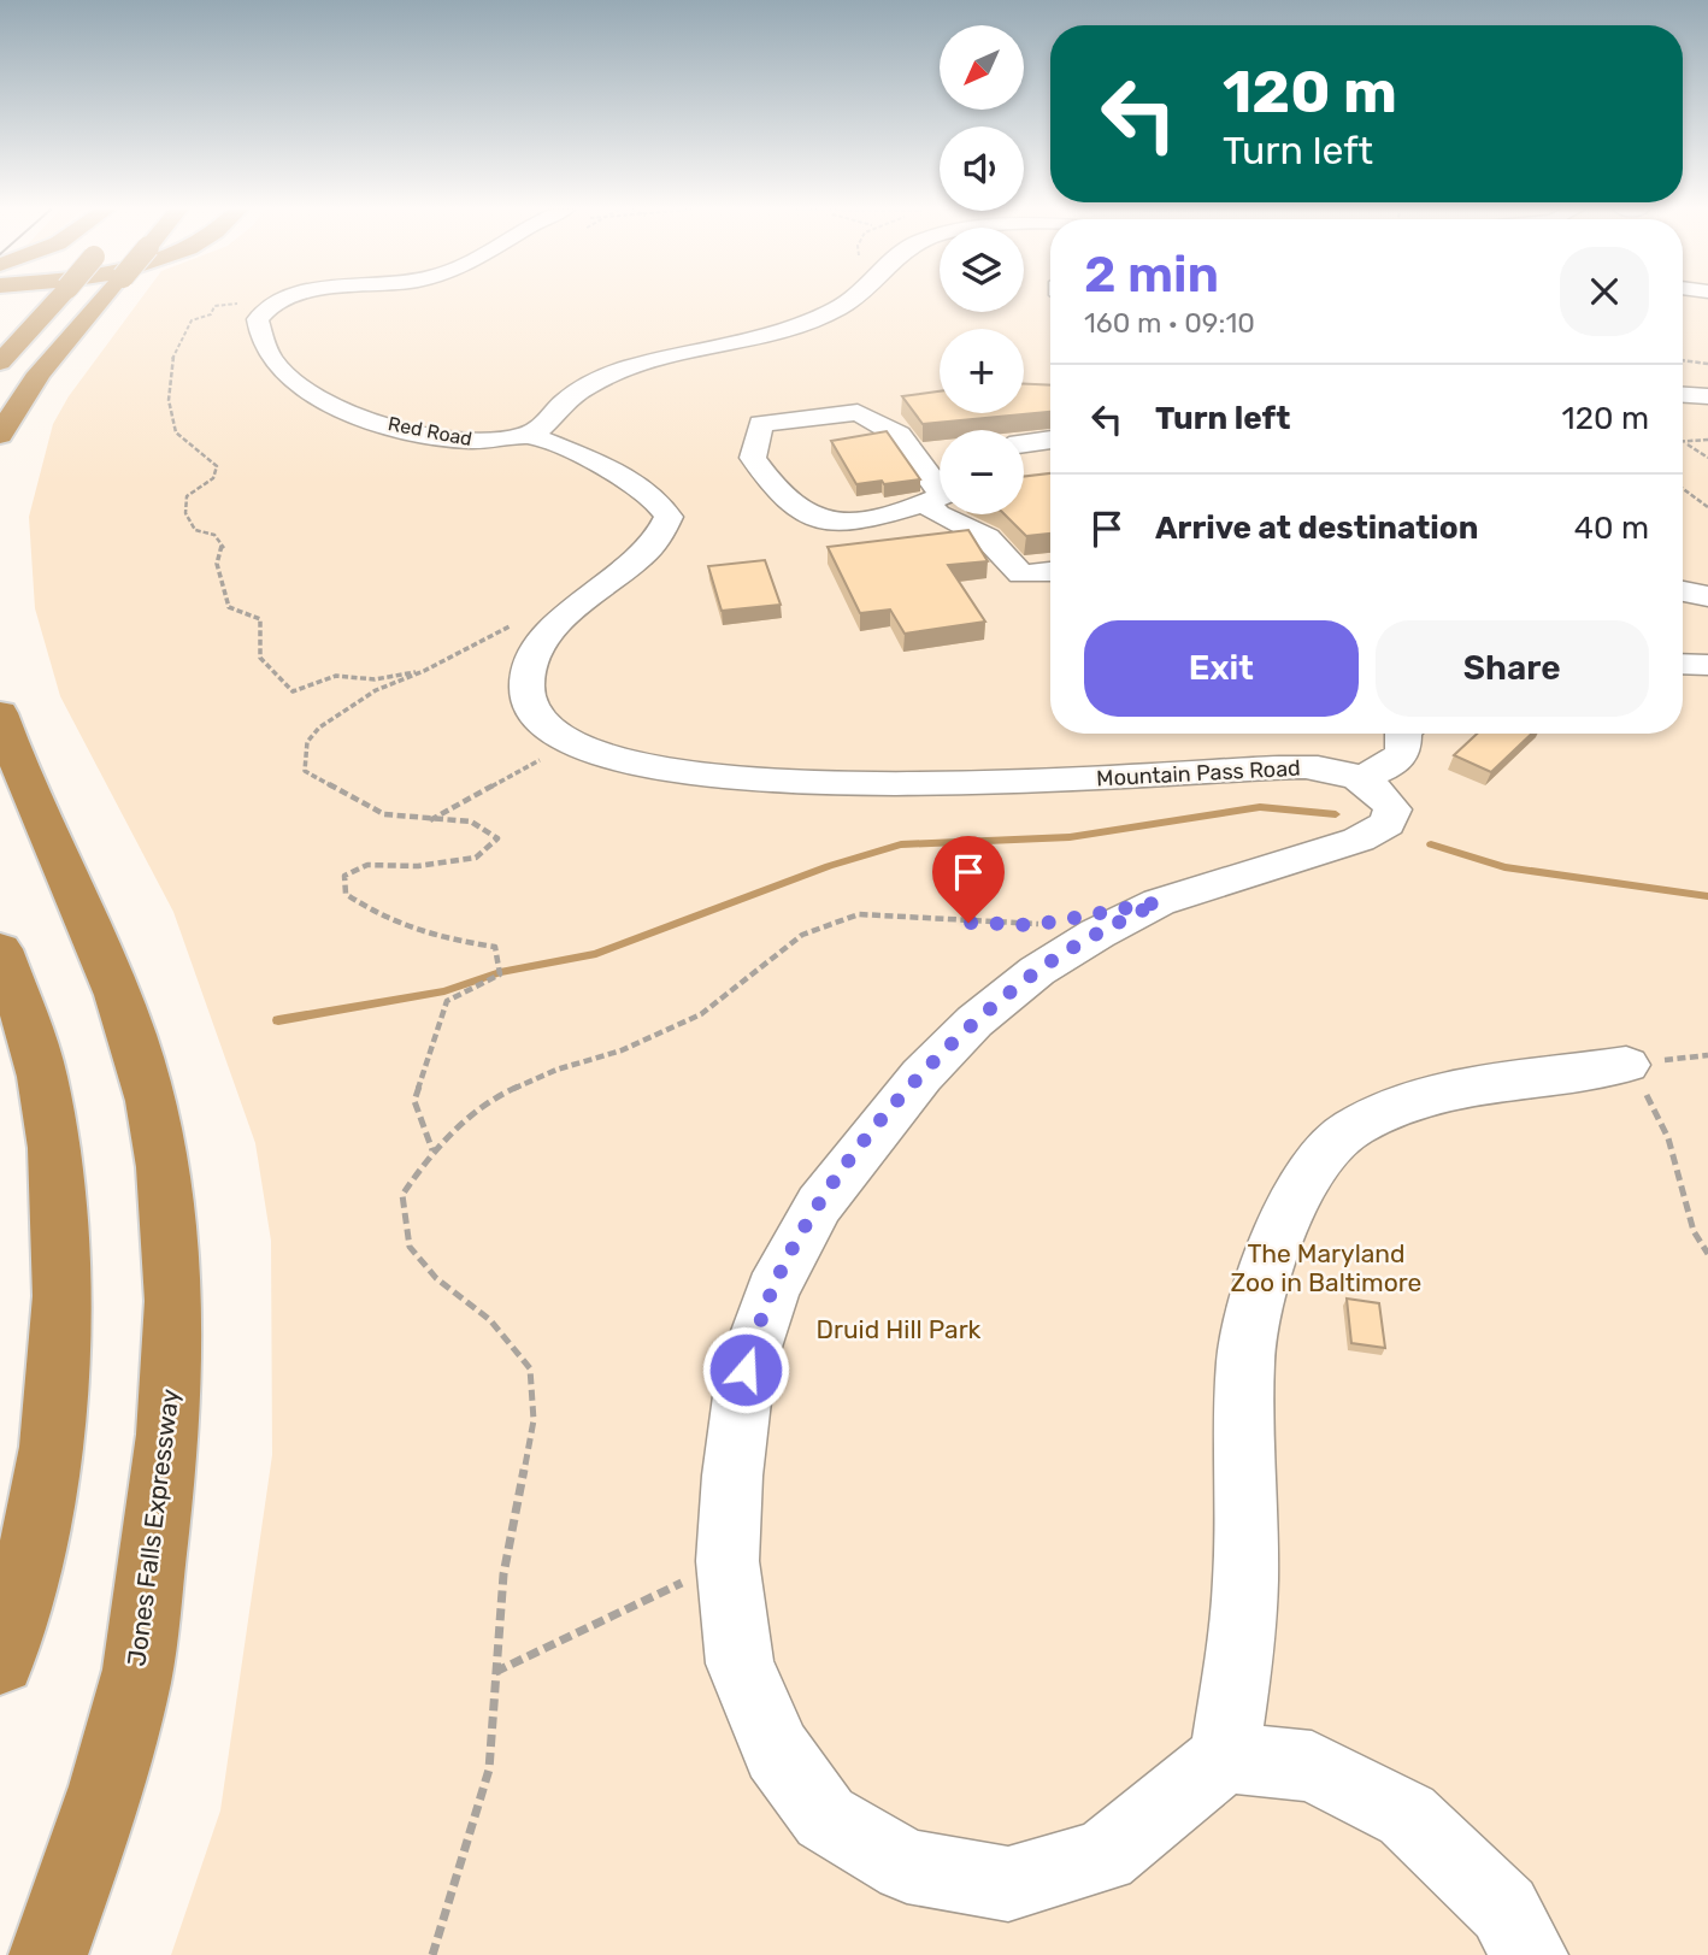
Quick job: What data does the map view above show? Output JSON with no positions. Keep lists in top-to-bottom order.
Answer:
{
  "streets": {
    "highway": ["Jones Falls Expressway"],
    "street": ["Red Road", "Mountain Pass Road"]
  },
  "crossings": [
    ["Red Road", "Mountain Pass Road"]
  ],
  "parks": ["The Maryland Zoo in Baltimore", "Druid Hill Park"],
  "north": "bottom left",
  "page": {
    "map_buttons": ["+", "−"],
    "turn": ["120 m", "Turn left"],
    "heading": ["2 min", "160 m · 09:10"],
    "list": [
      {
        "name": "Turn left",
        "value": "120 m"
      },
      {
        "name": "Arrive at destination",
        "value": "40 m"
      }
    ],
    "buttons": ["Exit", "Share"]
  }
}
